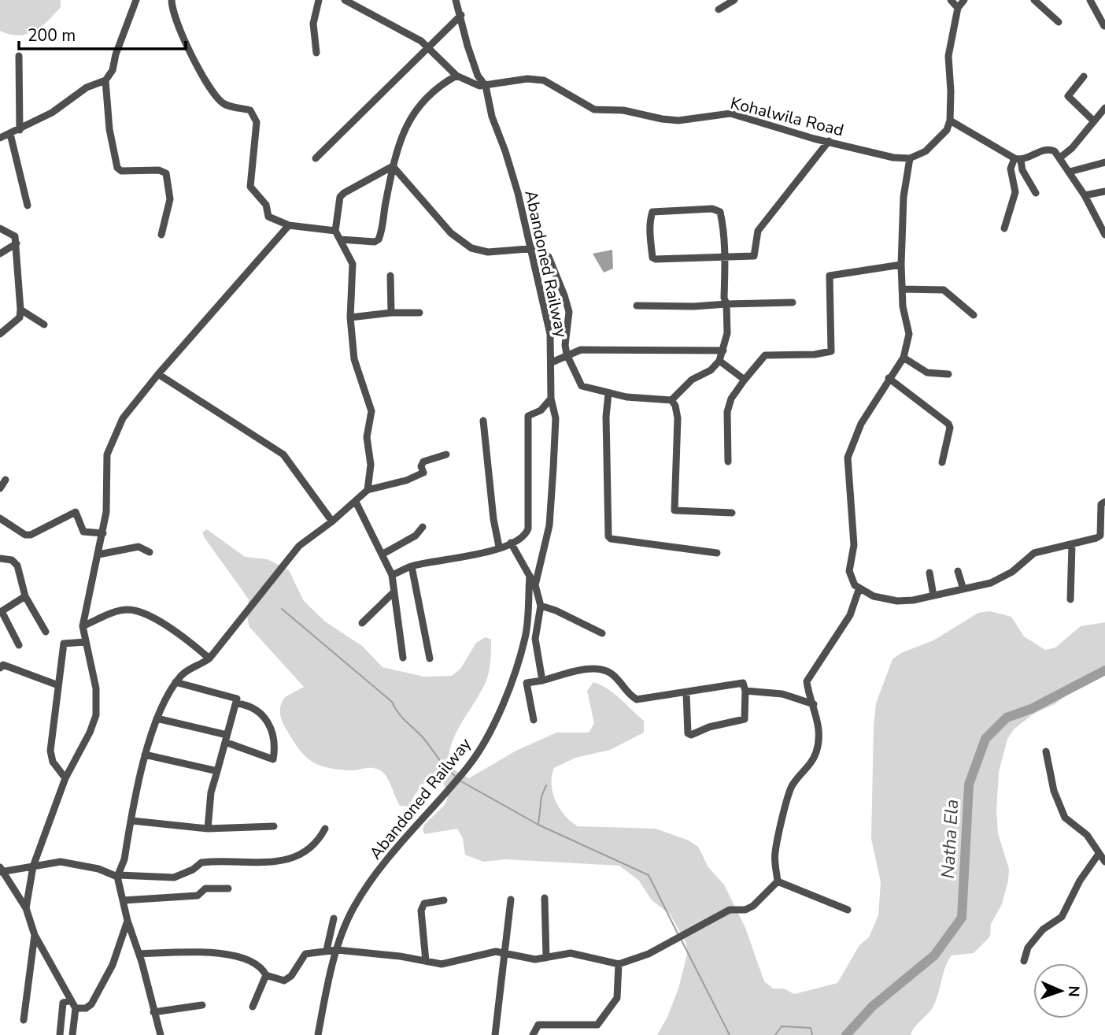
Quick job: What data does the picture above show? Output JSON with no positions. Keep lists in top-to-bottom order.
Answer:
{
  "streets": {
    "street": ["Kohalwila Road", "Abandoned Railway"]
  },
  "crossings": [
    ["Kohalwila Road", "Abandoned Railway"]
  ],
  "water": ["Natha Ela"],
  "scale_bar": "200 m",
  "north": "right"
}
